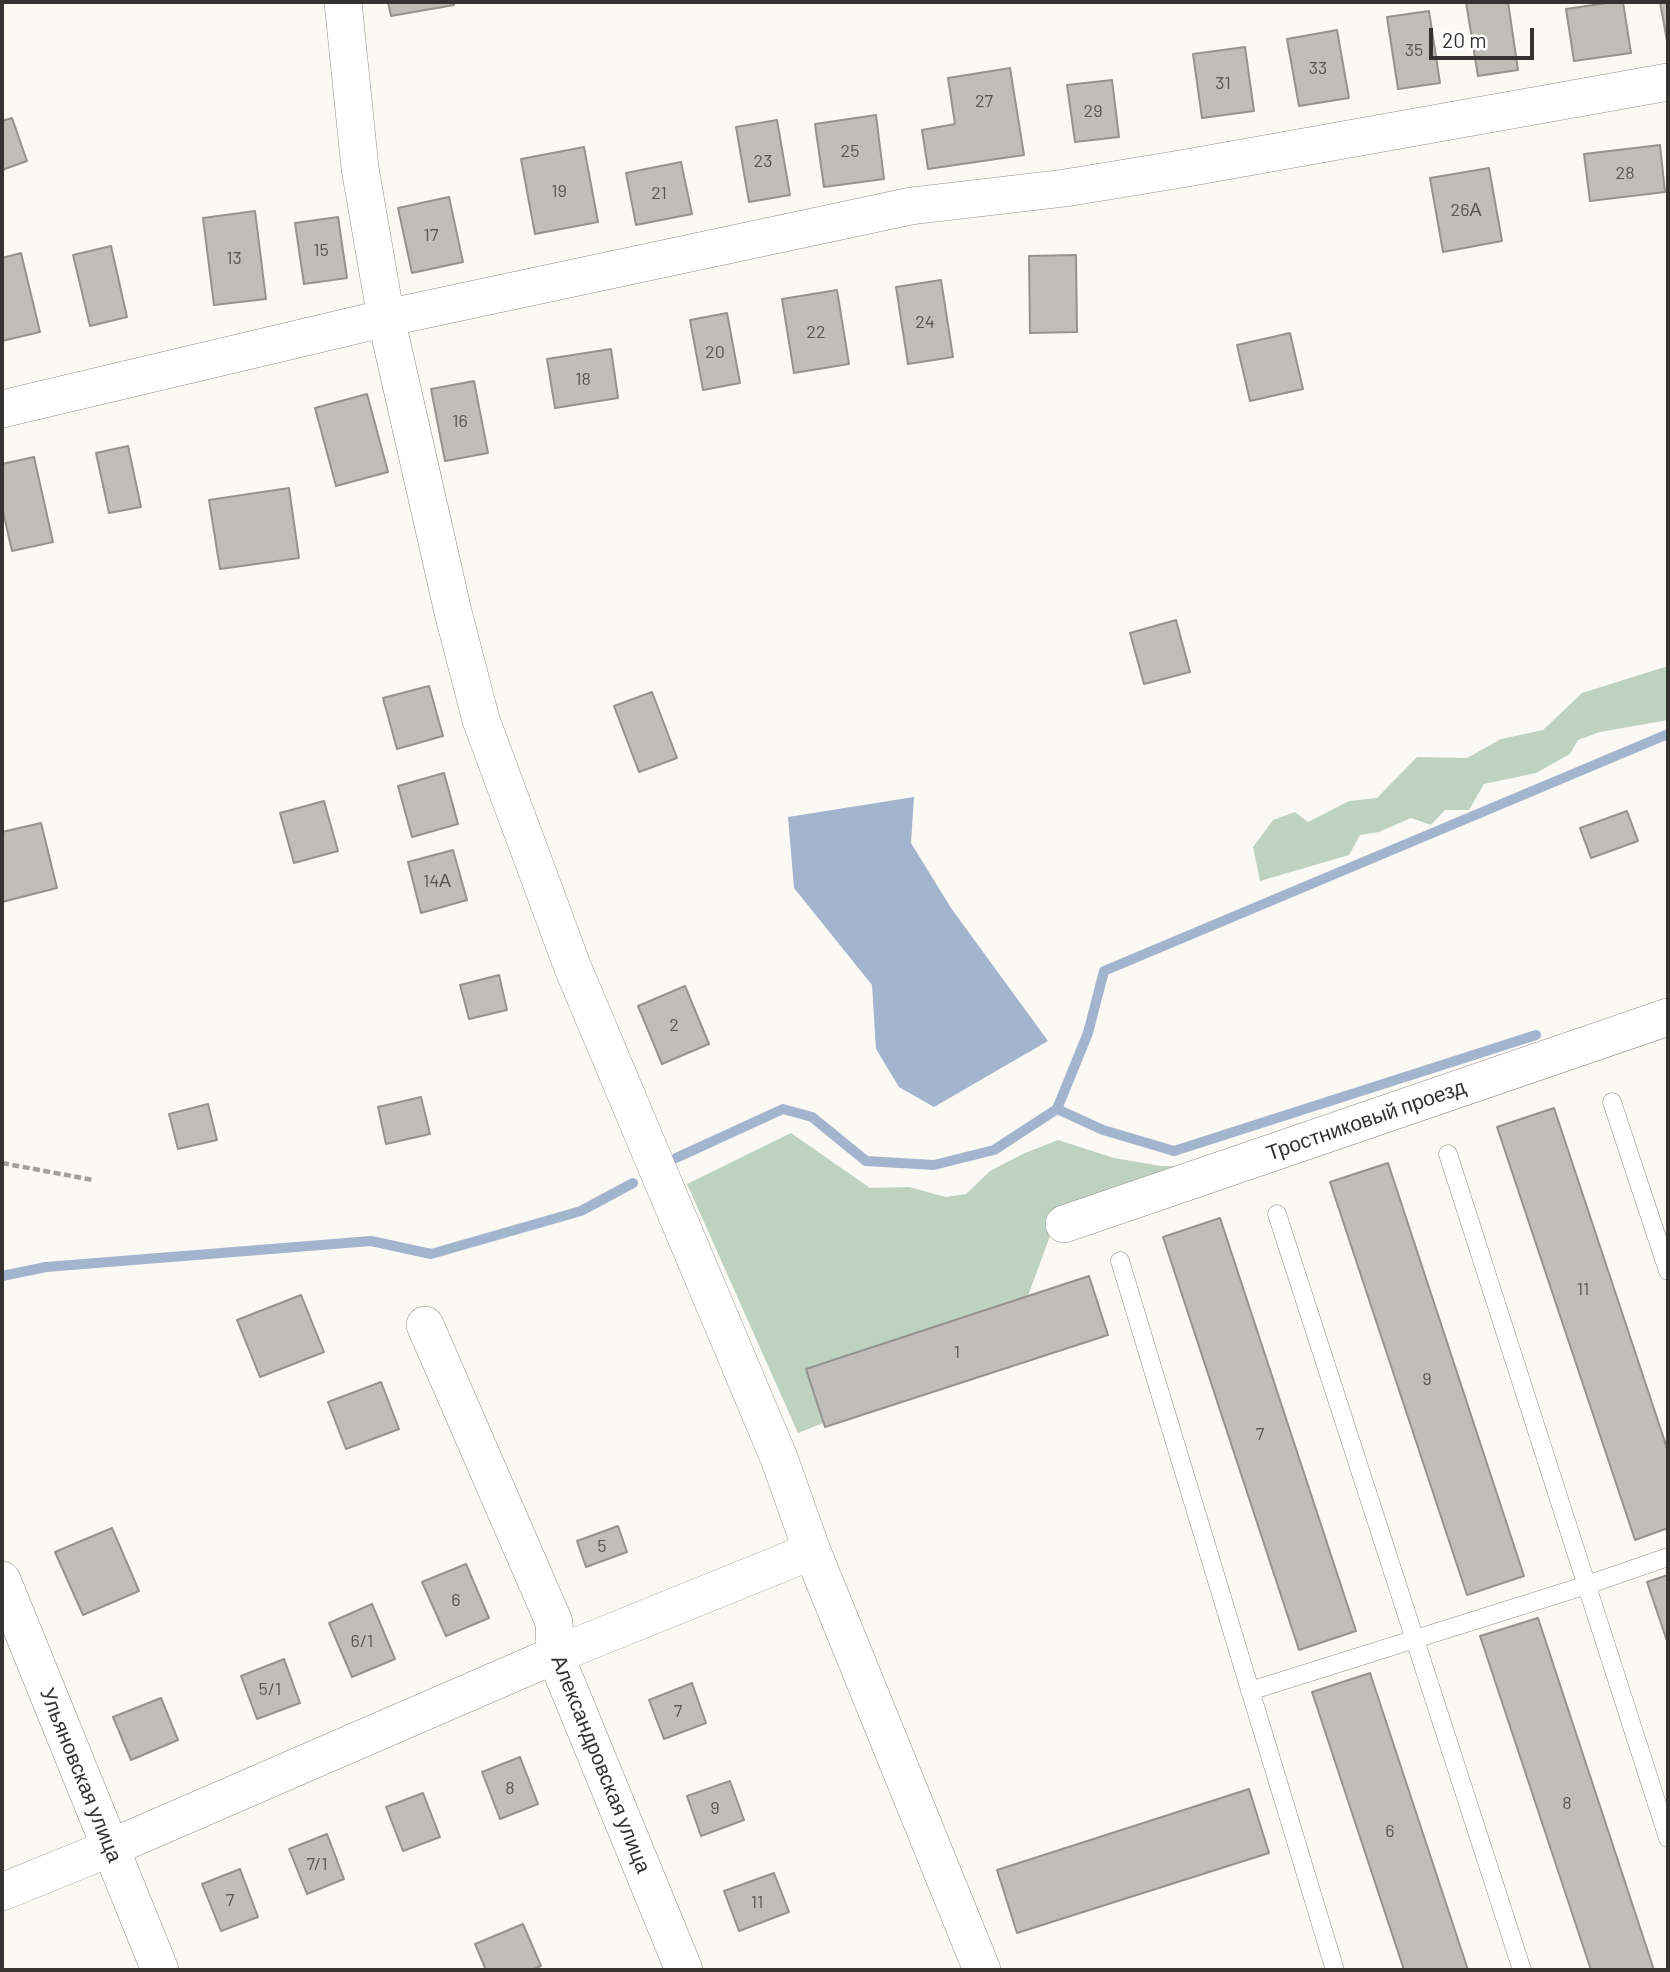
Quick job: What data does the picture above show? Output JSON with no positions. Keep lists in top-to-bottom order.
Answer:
{
  "streets": {
    "street": ["Тростниковый проезд", "Александровская улица", "Ульяновская улица"]
  },
  "house_numbers": [
    "35",
    "33",
    "31",
    "27",
    "29",
    "25",
    "23",
    "28",
    "19",
    "21",
    "26А",
    "17",
    "15",
    "13",
    "24",
    "22",
    "20",
    "18",
    "16",
    "14А",
    "2",
    "11",
    "1",
    "9",
    "7",
    "5",
    "6",
    "6/1",
    "5/1",
    "7",
    "8",
    "8",
    "9",
    "6",
    "7/1",
    "7",
    "11"
  ],
  "scale_bar": "20 m"
}
